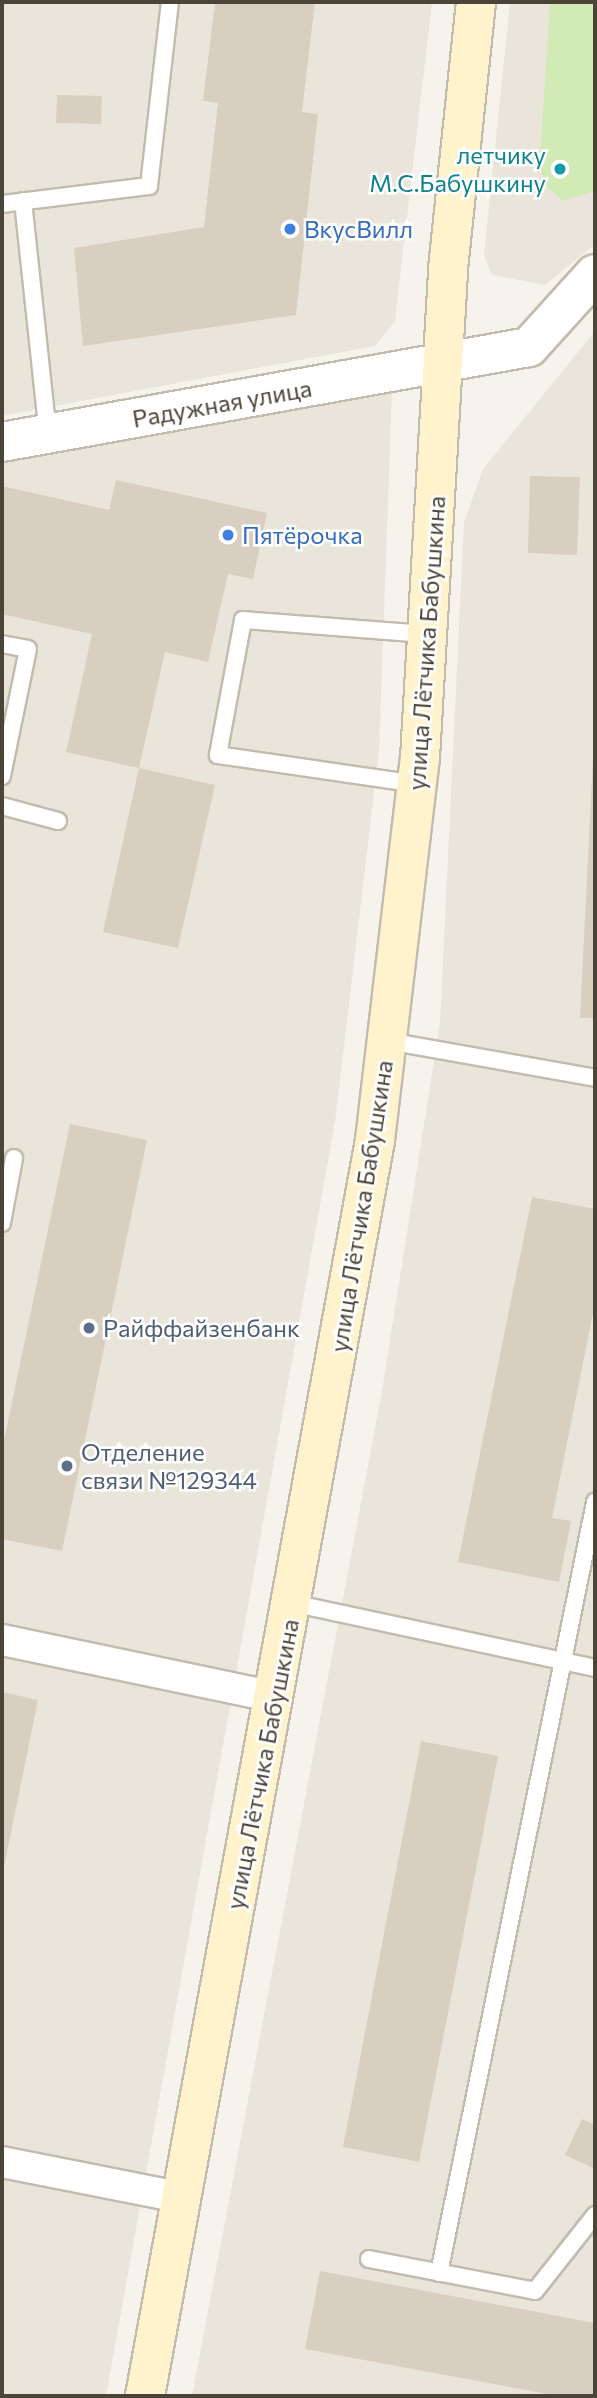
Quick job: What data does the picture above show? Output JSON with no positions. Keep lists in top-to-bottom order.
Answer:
{
  "streets": {
    "main road": ["улица Лётчика Бабушкина"],
    "street": ["Радужная улица"]
  },
  "crossings": [
    ["Радужная улица", "улица Лётчика Бабушкина"]
  ],
  "places": [
    "летчику М.С.Бабушкину",
    "ВкусВилл",
    "Пятёрочка",
    "Райффайзенбанк",
    "Отделение связи №129344"
  ]
}
